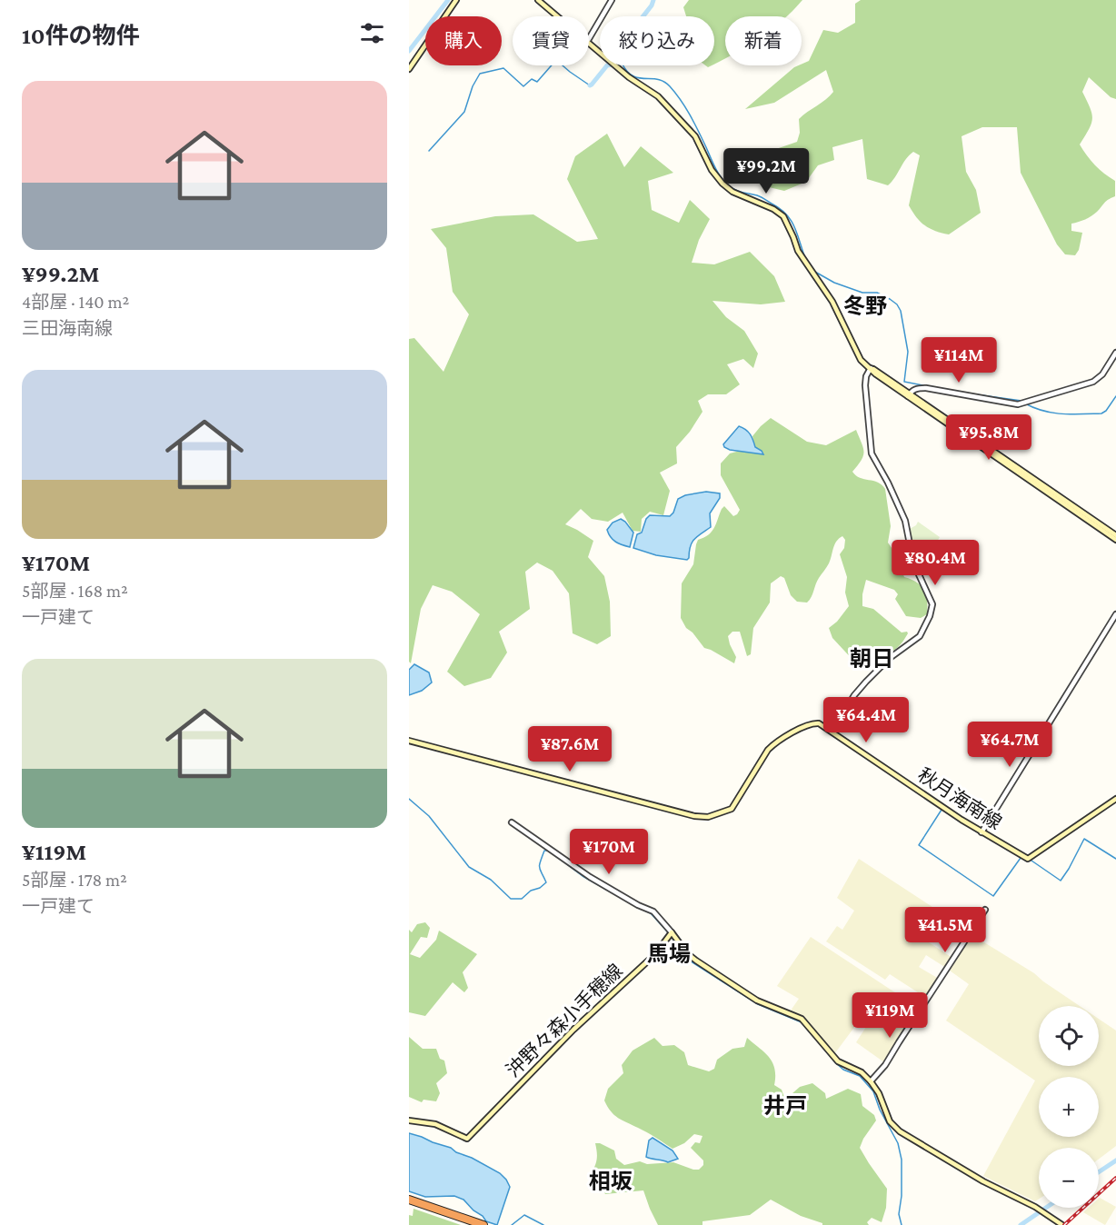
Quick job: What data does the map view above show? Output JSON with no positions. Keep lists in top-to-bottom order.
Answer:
{
  "streets": {
    "main road": ["秋月海南線", "沖野々森小手穂線"]
  },
  "districts": [
    "冬野",
    "朝日",
    "馬場",
    "井戸",
    "相坂"
  ],
  "page": {
    "heading": "10件の物件",
    "chip": [
      "購入",
      "賃貸",
      "絞り込み",
      "新着"
    ],
    "list": [
      {
        "name": "¥99.2M",
        "note": "4部屋 · 140 m² · 三田海南線"
      },
      {
        "name": "¥170M",
        "note": "5部屋 · 168 m² · 一戸建て"
      },
      {
        "name": "¥119M",
        "note": "5部屋 · 178 m² · 一戸建て"
      }
    ],
    "price": [
      "¥99.2M",
      "¥114M",
      "¥95.8M",
      "¥80.4M",
      "¥64.4M",
      "¥64.7M",
      "¥87.6M",
      "¥170M",
      "¥41.5M",
      "¥119M"
    ],
    "map_buttons": ["+", "−"]
  }
}
